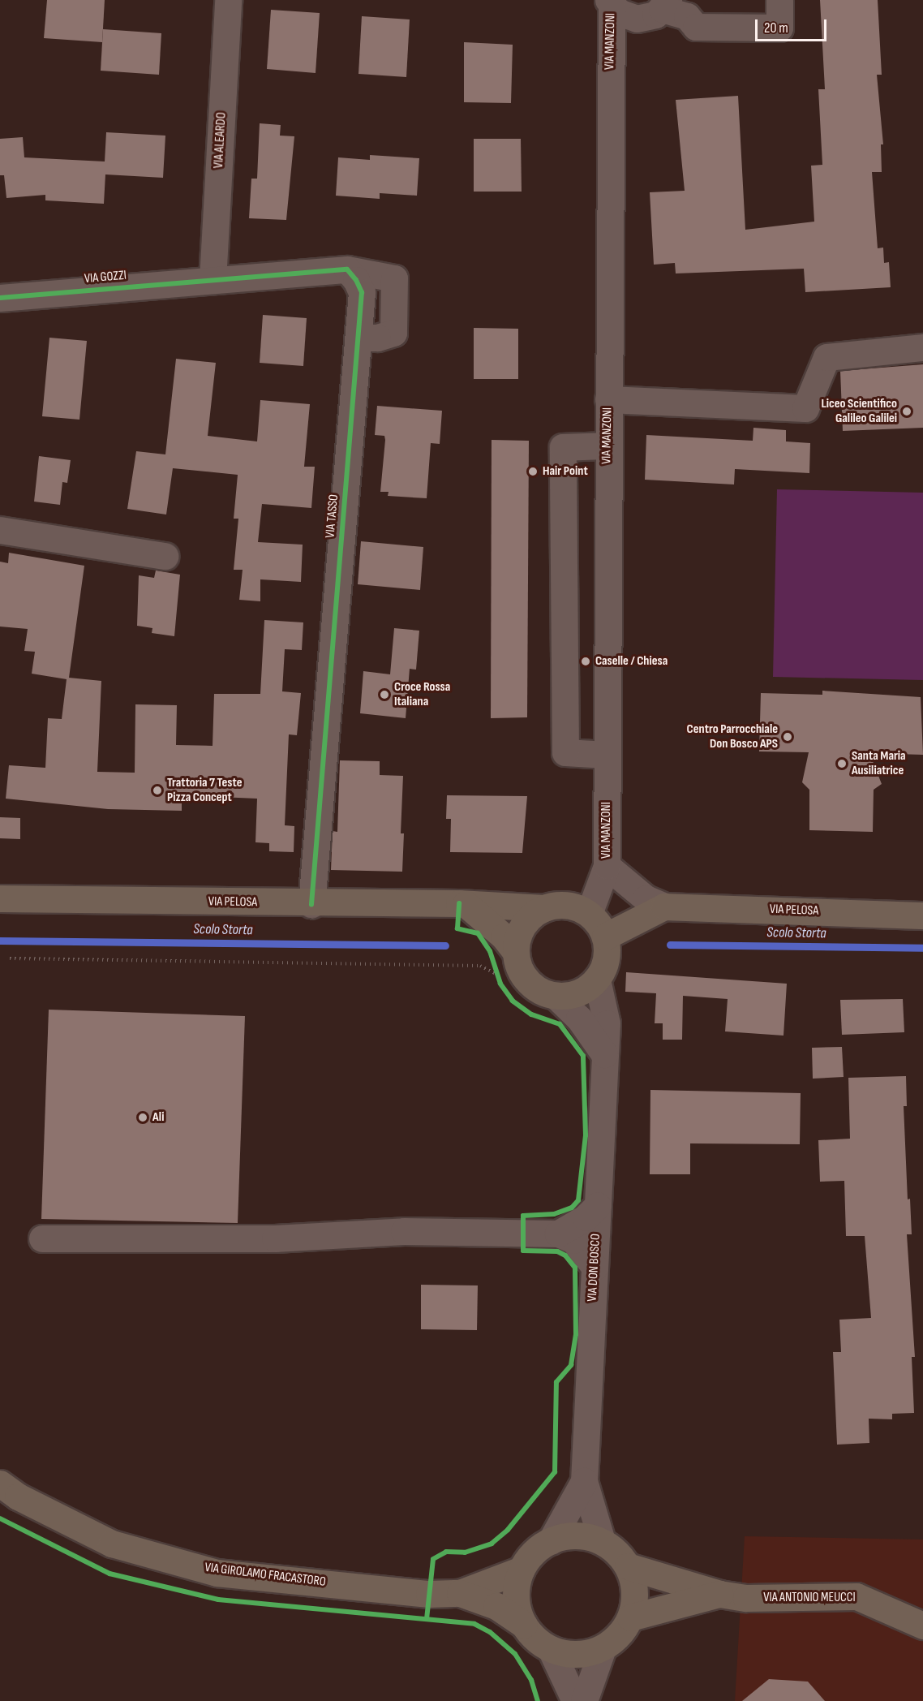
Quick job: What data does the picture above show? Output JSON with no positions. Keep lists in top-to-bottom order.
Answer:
{
  "streets": {
    "main road": [
      "VIA PELOSA",
      "VIA DON BOSCO",
      "VIA GIROLAMO FRACASTORO",
      "VIA ANTONIO MEUCCI"
    ],
    "street": [
      "VIA MANZONI",
      "VIA ALEARDO",
      "VIA GOZZI",
      "VIA TASSO"
    ]
  },
  "crossings": [
    ["VIA ALEARDO", "VIA GOZZI"],
    ["VIA TASSO", "VIA PELOSA"],
    ["VIA PELOSA", "VIA DON BOSCO"],
    ["VIA DON BOSCO", "VIA GIROLAMO FRACASTORO"],
    ["VIA DON BOSCO", "VIA ANTONIO MEUCCI"],
    ["VIA GIROLAMO FRACASTORO", "VIA ANTONIO MEUCCI"]
  ],
  "water": ["Scolo Storta"],
  "places": [
    "Liceo Scientifico Galileo Galilei",
    "Hair Point",
    "Caselle / Chiesa",
    "Croce Rossa Italiana",
    "Centro Parrocchiale Don Bosco APS",
    "Santa Maria Ausiliatrice",
    "Trattoria 7 Teste Pizza Concept",
    "Ali"
  ],
  "scale_bar": "20 m"
}
